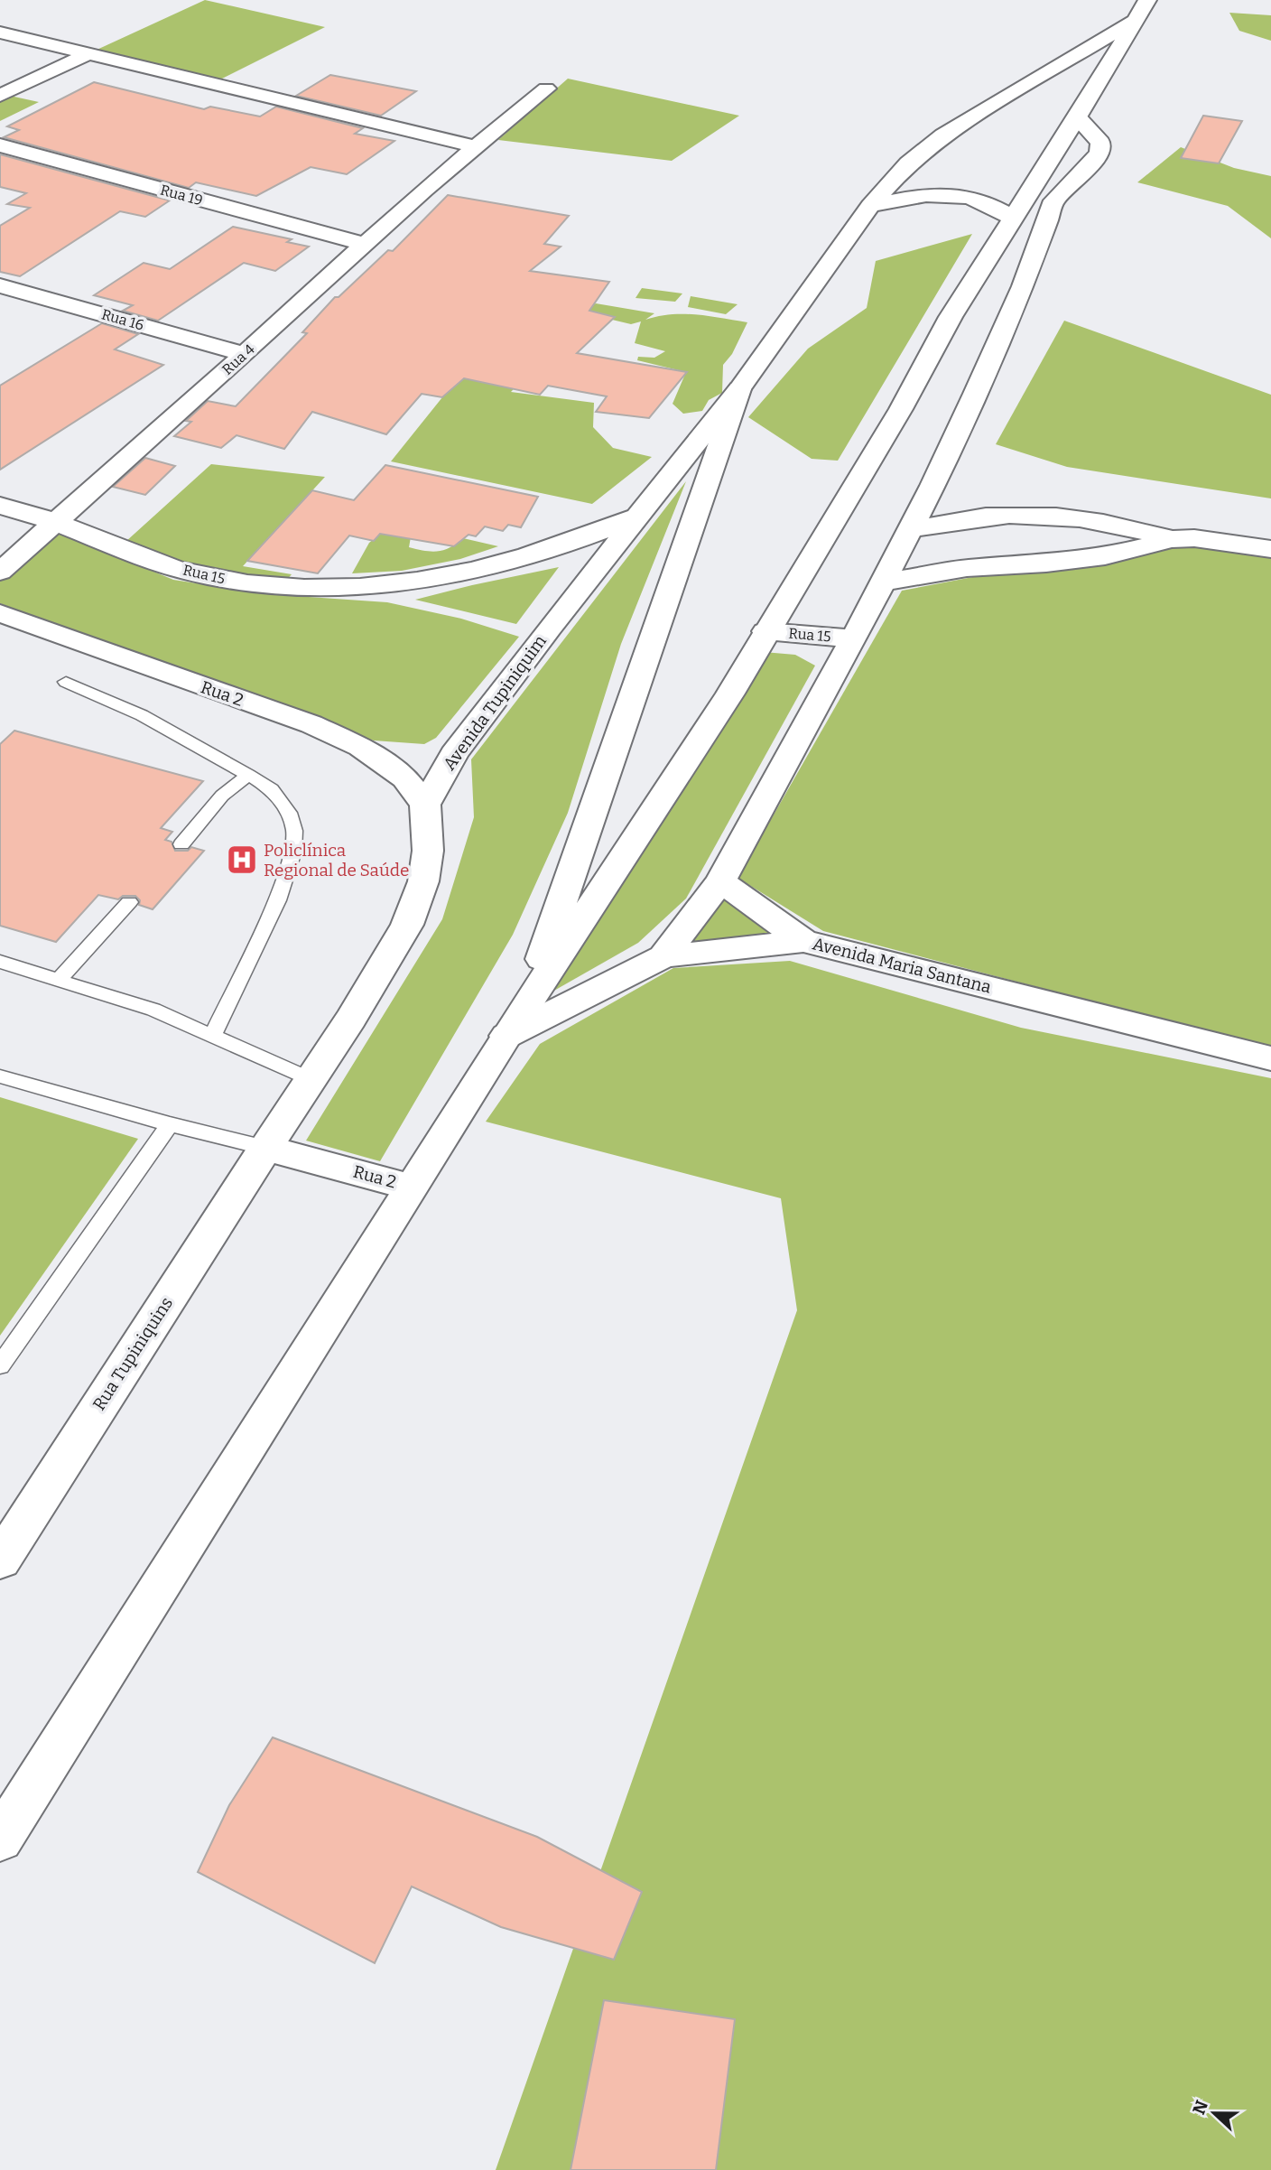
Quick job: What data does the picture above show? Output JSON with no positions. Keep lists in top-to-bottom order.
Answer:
{
  "streets": {
    "street": [
      "Rua 19",
      "Rua 16",
      "Rua 4",
      "Rua 15",
      "Rua 2",
      "Avenida Tupiniquim",
      "Avenida Maria Santana",
      "Rua Tupiniquins"
    ]
  },
  "crossings": [
    ["Rua 19", "Rua 4"],
    ["Rua 16", "Rua 4"],
    ["Rua 4", "Rua 15"],
    ["Rua 15", "Avenida Tupiniquim"],
    ["Rua 2", "Avenida Tupiniquim"],
    ["Rua 2", "Rua Tupiniquins"]
  ],
  "places": {
    "hospital": ["Policlínica Regional de Saúde"]
  },
  "north": "left"
}
